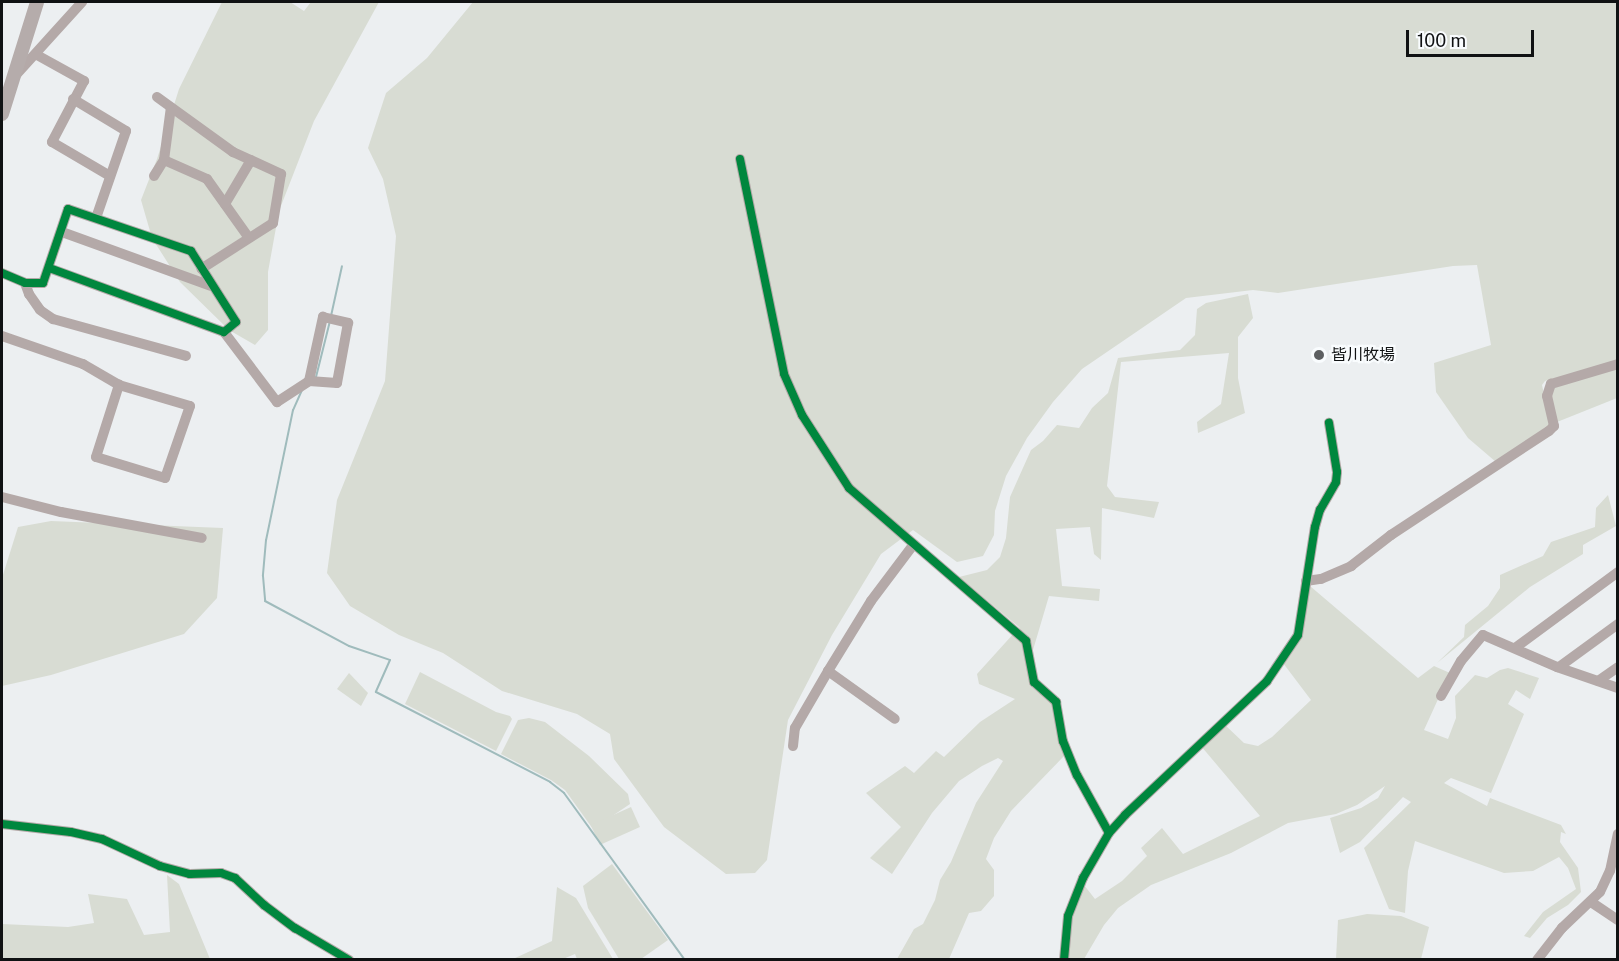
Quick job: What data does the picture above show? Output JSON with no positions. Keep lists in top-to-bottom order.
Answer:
{
  "places": ["皆川牧場"],
  "scale_bar": "100 m"
}
